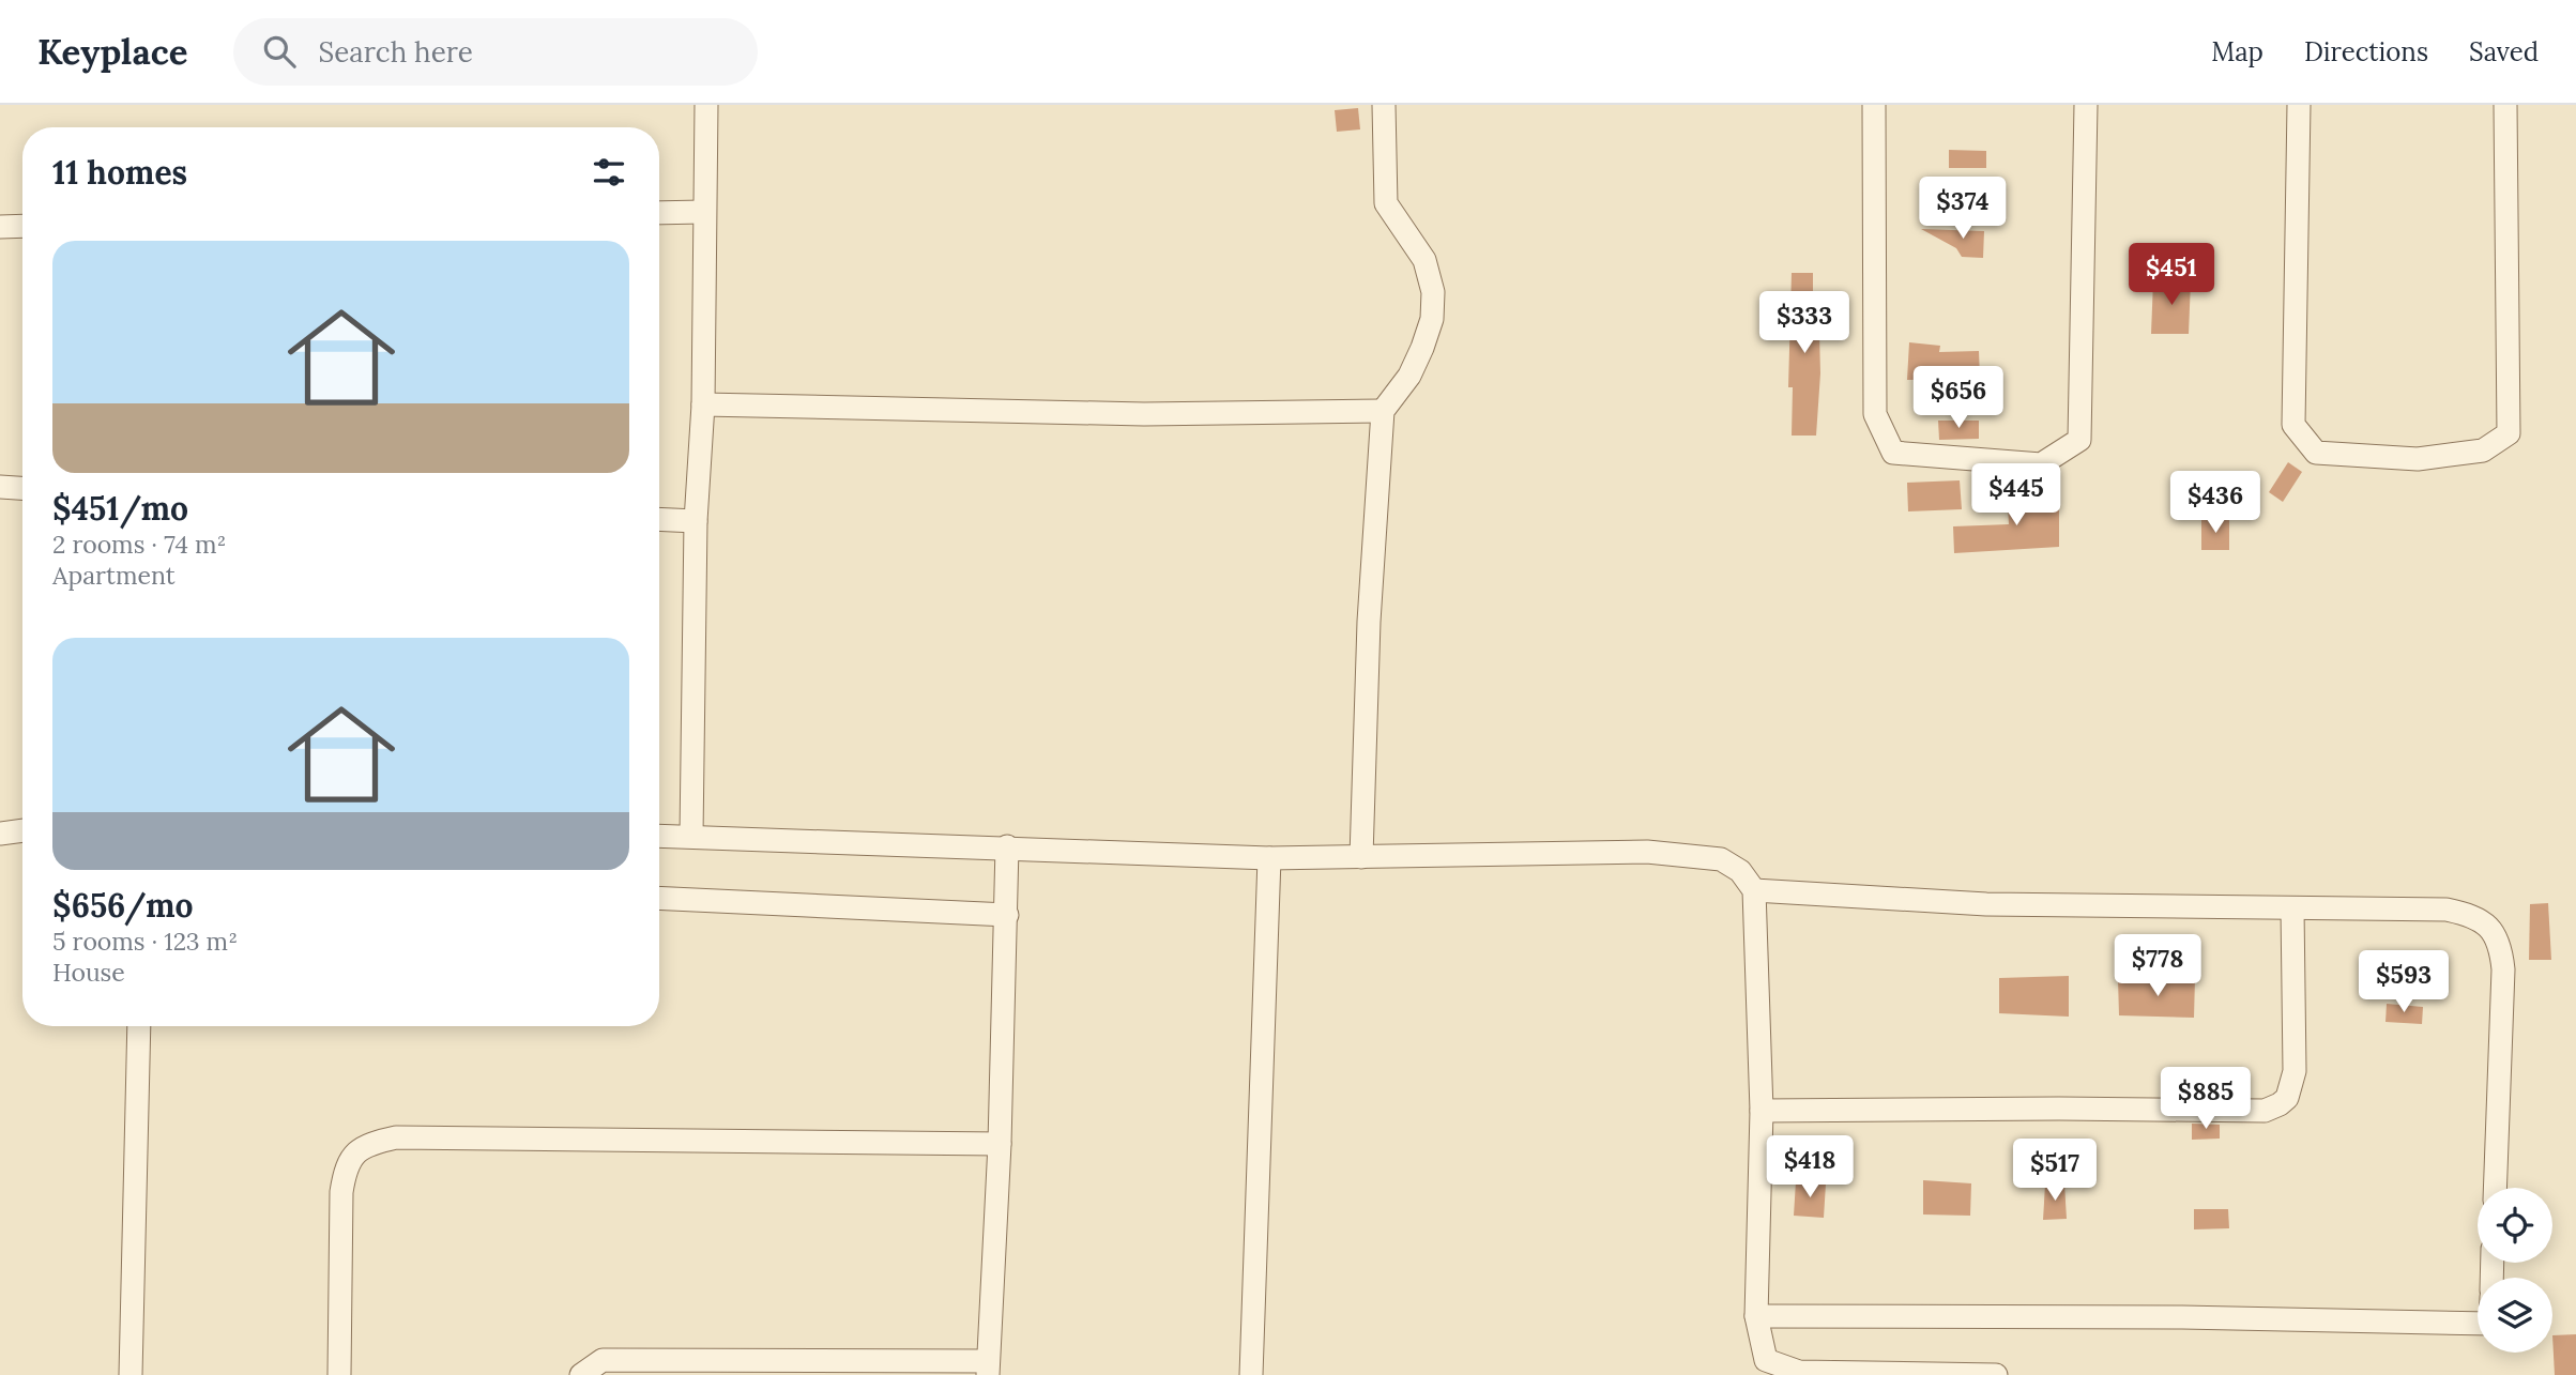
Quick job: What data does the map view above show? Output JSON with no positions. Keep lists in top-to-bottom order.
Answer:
{
  "page": {
    "header": "Keyplace",
    "search": "Search here",
    "nav": ["Map", "Directions", "Saved"],
    "heading": "11 homes",
    "price": [
      "$374",
      "$451",
      "$333",
      "$656",
      "$445",
      "$436",
      "$778",
      "$593",
      "$885",
      "$418",
      "$517"
    ],
    "list": [
      {
        "name": "$451/mo",
        "note": "2 rooms · 74 m² · Apartment"
      },
      {
        "name": "$656/mo",
        "note": "5 rooms · 123 m² · House"
      }
    ]
  }
}
